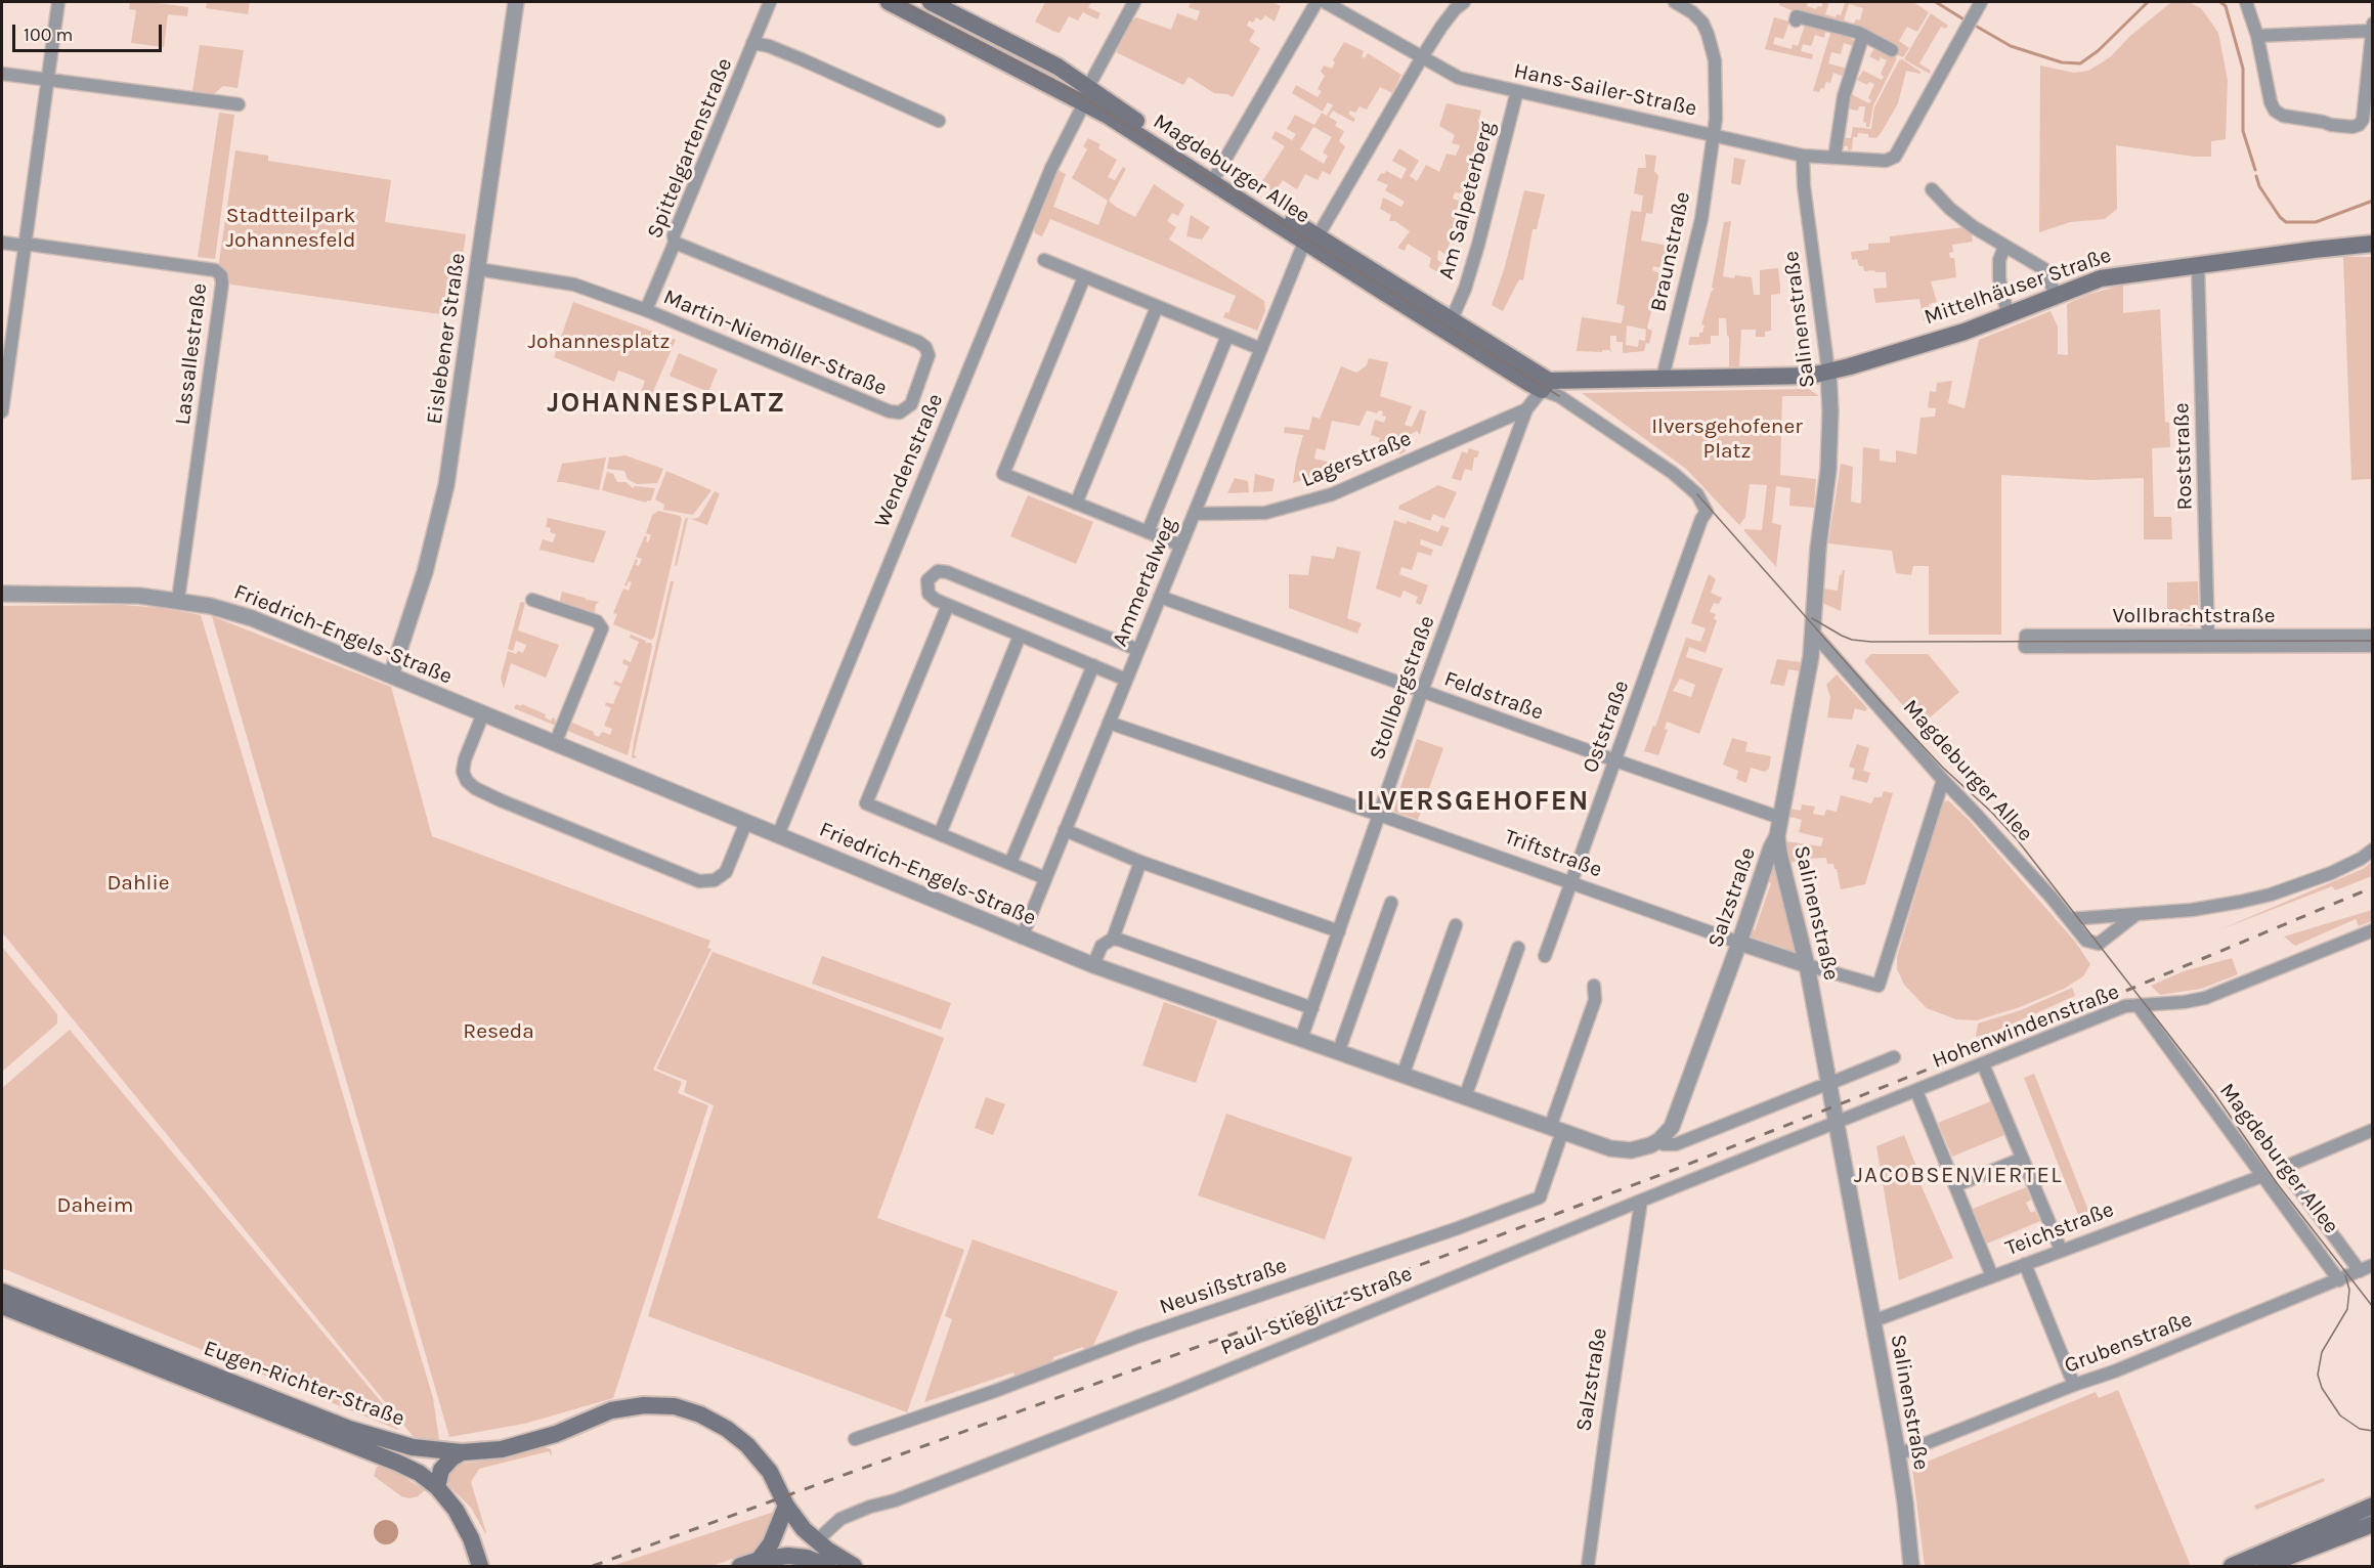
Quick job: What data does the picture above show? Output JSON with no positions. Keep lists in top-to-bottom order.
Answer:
{
  "streets": {
    "main road": ["Magdeburger Allee", "Mittelhäuser Straße", "Eugen-Richter-Straße"],
    "street": [
      "Hans-Sailer-Straße",
      "Spittelgartenstraße",
      "Am Salpeterberg",
      "Braunstraße",
      "Salinenstraße",
      "Eislebener Straße",
      "Martin-Niemöller-Straße",
      "Lassallestraße",
      "Roststraße",
      "Lagerstraße",
      "Wendenstraße",
      "Ammertalweg",
      "Vollbrachtstraße",
      "Friedrich-Engels-Straße",
      "Stollbergstraße",
      "Feldstraße",
      "Oststraße",
      "Triftstraße",
      "Salzstraße",
      "Hohenwindenstraße",
      "Teichstraße",
      "Neusißstraße",
      "Paul-Stieglitz-Straße",
      "Grubenstraße"
    ]
  },
  "crossings": [
    ["Hans-Sailer-Straße", "Am Salpeterberg"],
    ["Hans-Sailer-Straße", "Braunstraße"],
    ["Hans-Sailer-Straße", "Salinenstraße"],
    ["Hans-Sailer-Straße", "Ammertalweg"],
    ["Spittelgartenstraße", "Martin-Niemöller-Straße"],
    ["Magdeburger Allee", "Am Salpeterberg"],
    ["Magdeburger Allee", "Salinenstraße"],
    ["Magdeburger Allee", "Wendenstraße"],
    ["Magdeburger Allee", "Ammertalweg"],
    ["Magdeburger Allee", "Stollbergstraße"],
    ["Magdeburger Allee", "Oststraße"],
    ["Magdeburger Allee", "Triftstraße"],
    ["Magdeburger Allee", "Hohenwindenstraße"],
    ["Magdeburger Allee", "Teichstraße"],
    ["Magdeburger Allee", "Grubenstraße"],
    ["Mittelhäuser Straße", "Salinenstraße"],
    ["Mittelhäuser Straße", "Roststraße"],
    ["Salinenstraße", "Feldstraße"],
    ["Salinenstraße", "Triftstraße"],
    ["Salinenstraße", "Salzstraße"],
    ["Salinenstraße", "Hohenwindenstraße"],
    ["Salinenstraße", "Teichstraße"],
    ["Salinenstraße", "Paul-Stieglitz-Straße"],
    ["Salinenstraße", "Grubenstraße"],
    ["Eislebener Straße", "Martin-Niemöller-Straße"],
    ["Eislebener Straße", "Friedrich-Engels-Straße"],
    ["Lassallestraße", "Friedrich-Engels-Straße"],
    ["Roststraße", "Vollbrachtstraße"],
    ["Lagerstraße", "Ammertalweg"],
    ["Lagerstraße", "Stollbergstraße"],
    ["Wendenstraße", "Friedrich-Engels-Straße"],
    ["Ammertalweg", "Friedrich-Engels-Straße"],
    ["Ammertalweg", "Feldstraße"],
    ["Ammertalweg", "Triftstraße"],
    ["Friedrich-Engels-Straße", "Stollbergstraße"],
    ["Friedrich-Engels-Straße", "Salzstraße"],
    ["Friedrich-Engels-Straße", "Neusißstraße"],
    ["Stollbergstraße", "Feldstraße"],
    ["Stollbergstraße", "Triftstraße"],
    ["Feldstraße", "Oststraße"],
    ["Oststraße", "Triftstraße"],
    ["Triftstraße", "Salzstraße"],
    ["Salzstraße", "Paul-Stieglitz-Straße"],
    ["Hohenwindenstraße", "Paul-Stieglitz-Straße"],
    ["Paul-Stieglitz-Straße", "Eugen-Richter-Straße"]
  ],
  "districts": ["JOHANNESPLATZ", "ILVERSGEHOFEN", "JACOBSENVIERTEL"],
  "parks": [
    "Stadtteilpark Johannesfeld",
    "Johannesplatz",
    "Ilversgehofener Platz",
    "Dahlie",
    "Reseda",
    "Daheim"
  ],
  "scale_bar": "100 m"
}
